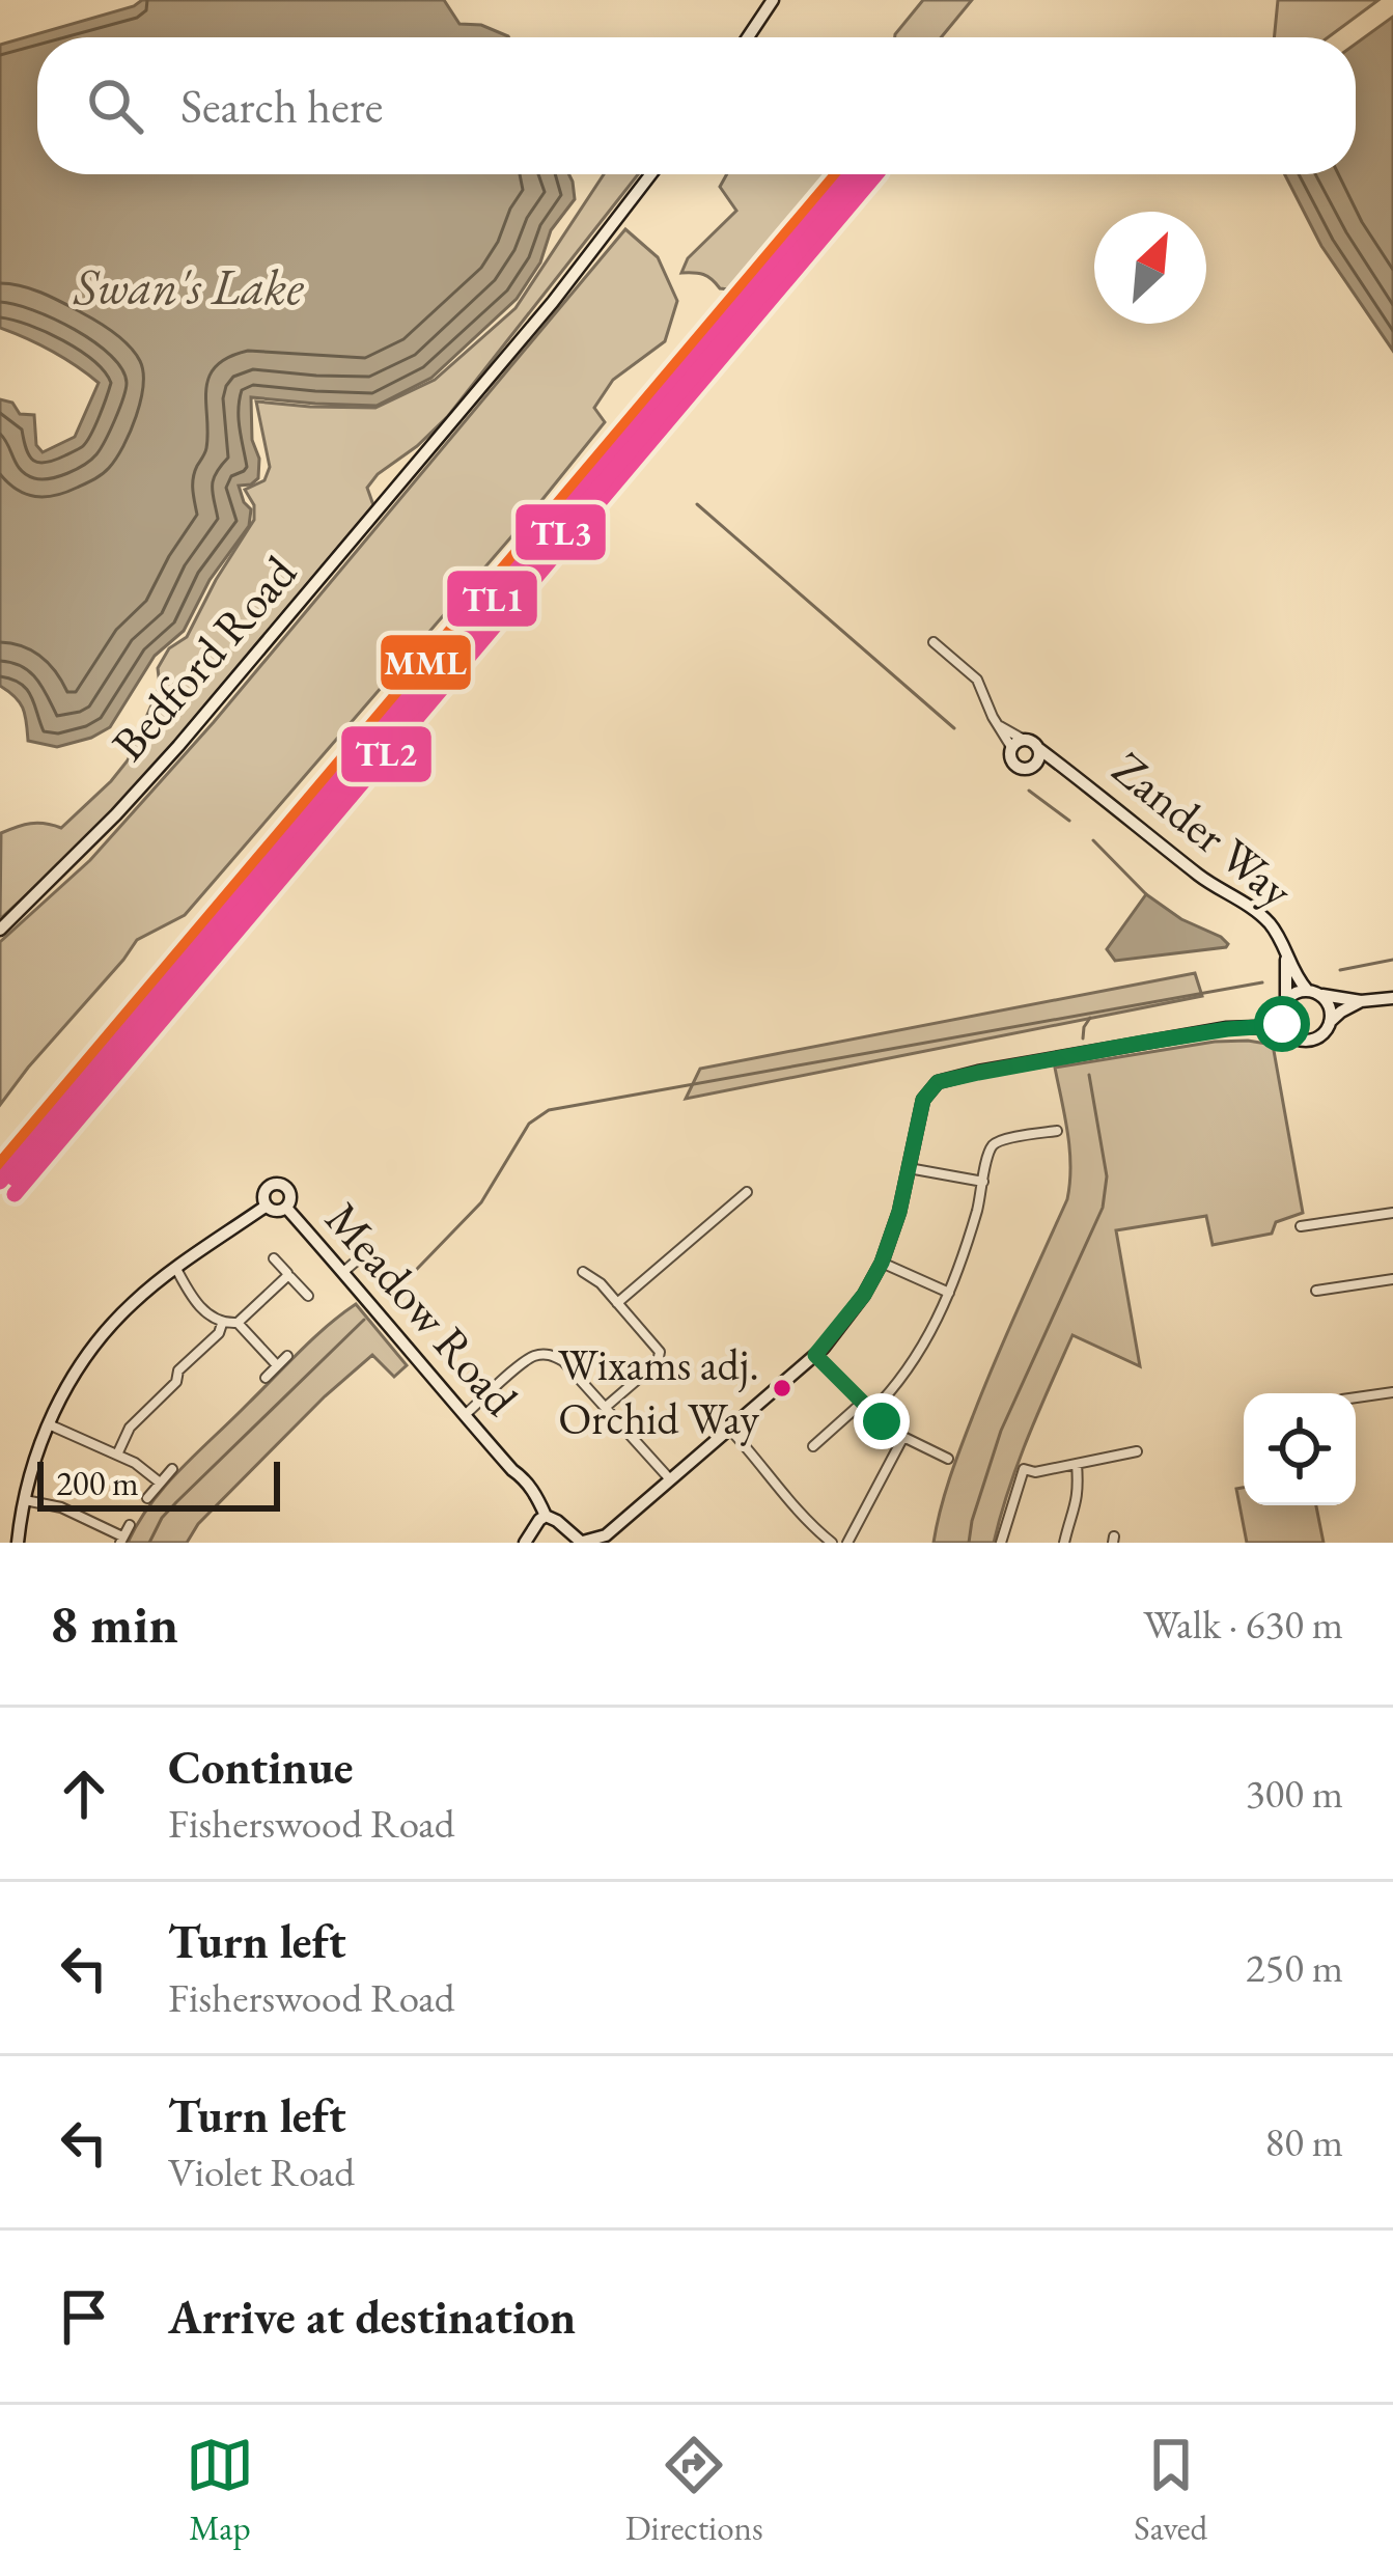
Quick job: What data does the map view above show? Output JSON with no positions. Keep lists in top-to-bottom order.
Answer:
{
  "streets": {
    "street": ["Bedford Road", "Zander Way", "Meadow Road"]
  },
  "water": ["Swan's Lake"],
  "places": ["Wixams adj. Orchid Way"],
  "lines": [
    "transit line MML",
    "transit line TL1",
    "transit line TL2",
    "transit line TL3"
  ],
  "scale_bar": "200 m",
  "north": "top right",
  "page": {
    "search": "Search here",
    "scale": "200 m",
    "heading": ["8 min", "Walk · 630 m"],
    "list": [
      ["Continue", "Fisherswood Road", "300 m"],
      ["Turn left", "Fisherswood Road", "250 m"],
      ["Turn left", "Violet Road", "80 m"],
      "Arrive at destination"
    ],
    "nav": ["Map", "Directions", "Saved"]
  }
}
